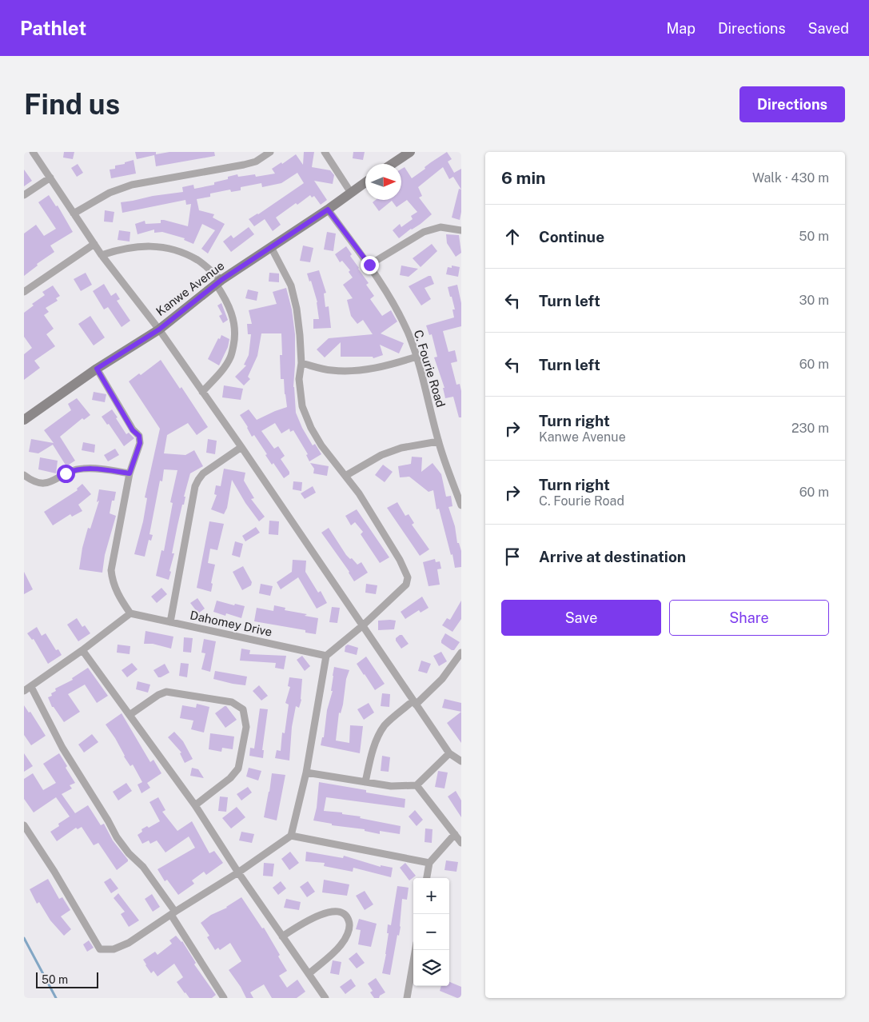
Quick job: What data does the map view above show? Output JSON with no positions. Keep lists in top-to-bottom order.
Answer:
{
  "streets": {
    "main road": ["Kanwe Avenue"],
    "street": ["C. Fourie Road", "Dahomey Drive"]
  },
  "crossings": [
    ["Kanwe Avenue", "C. Fourie Road"]
  ],
  "scale_bar": "50 m",
  "north": "right",
  "page": {
    "header": "Pathlet",
    "nav": ["Map", "Directions", "Saved"],
    "buttons": [
      "Directions",
      ["Save", "Share"]
    ],
    "title": "Find us",
    "heading": ["6 min", "Walk · 430 m"],
    "list": [
      ["Continue", "50 m"],
      ["Turn left", "30 m"],
      ["Turn left", "60 m"],
      ["Turn right", "Kanwe Avenue", "230 m"],
      ["Turn right", "C. Fourie Road", "60 m"],
      "Arrive at destination"
    ],
    "map_buttons": ["+", "−"],
    "scale": "50 m"
  }
}
